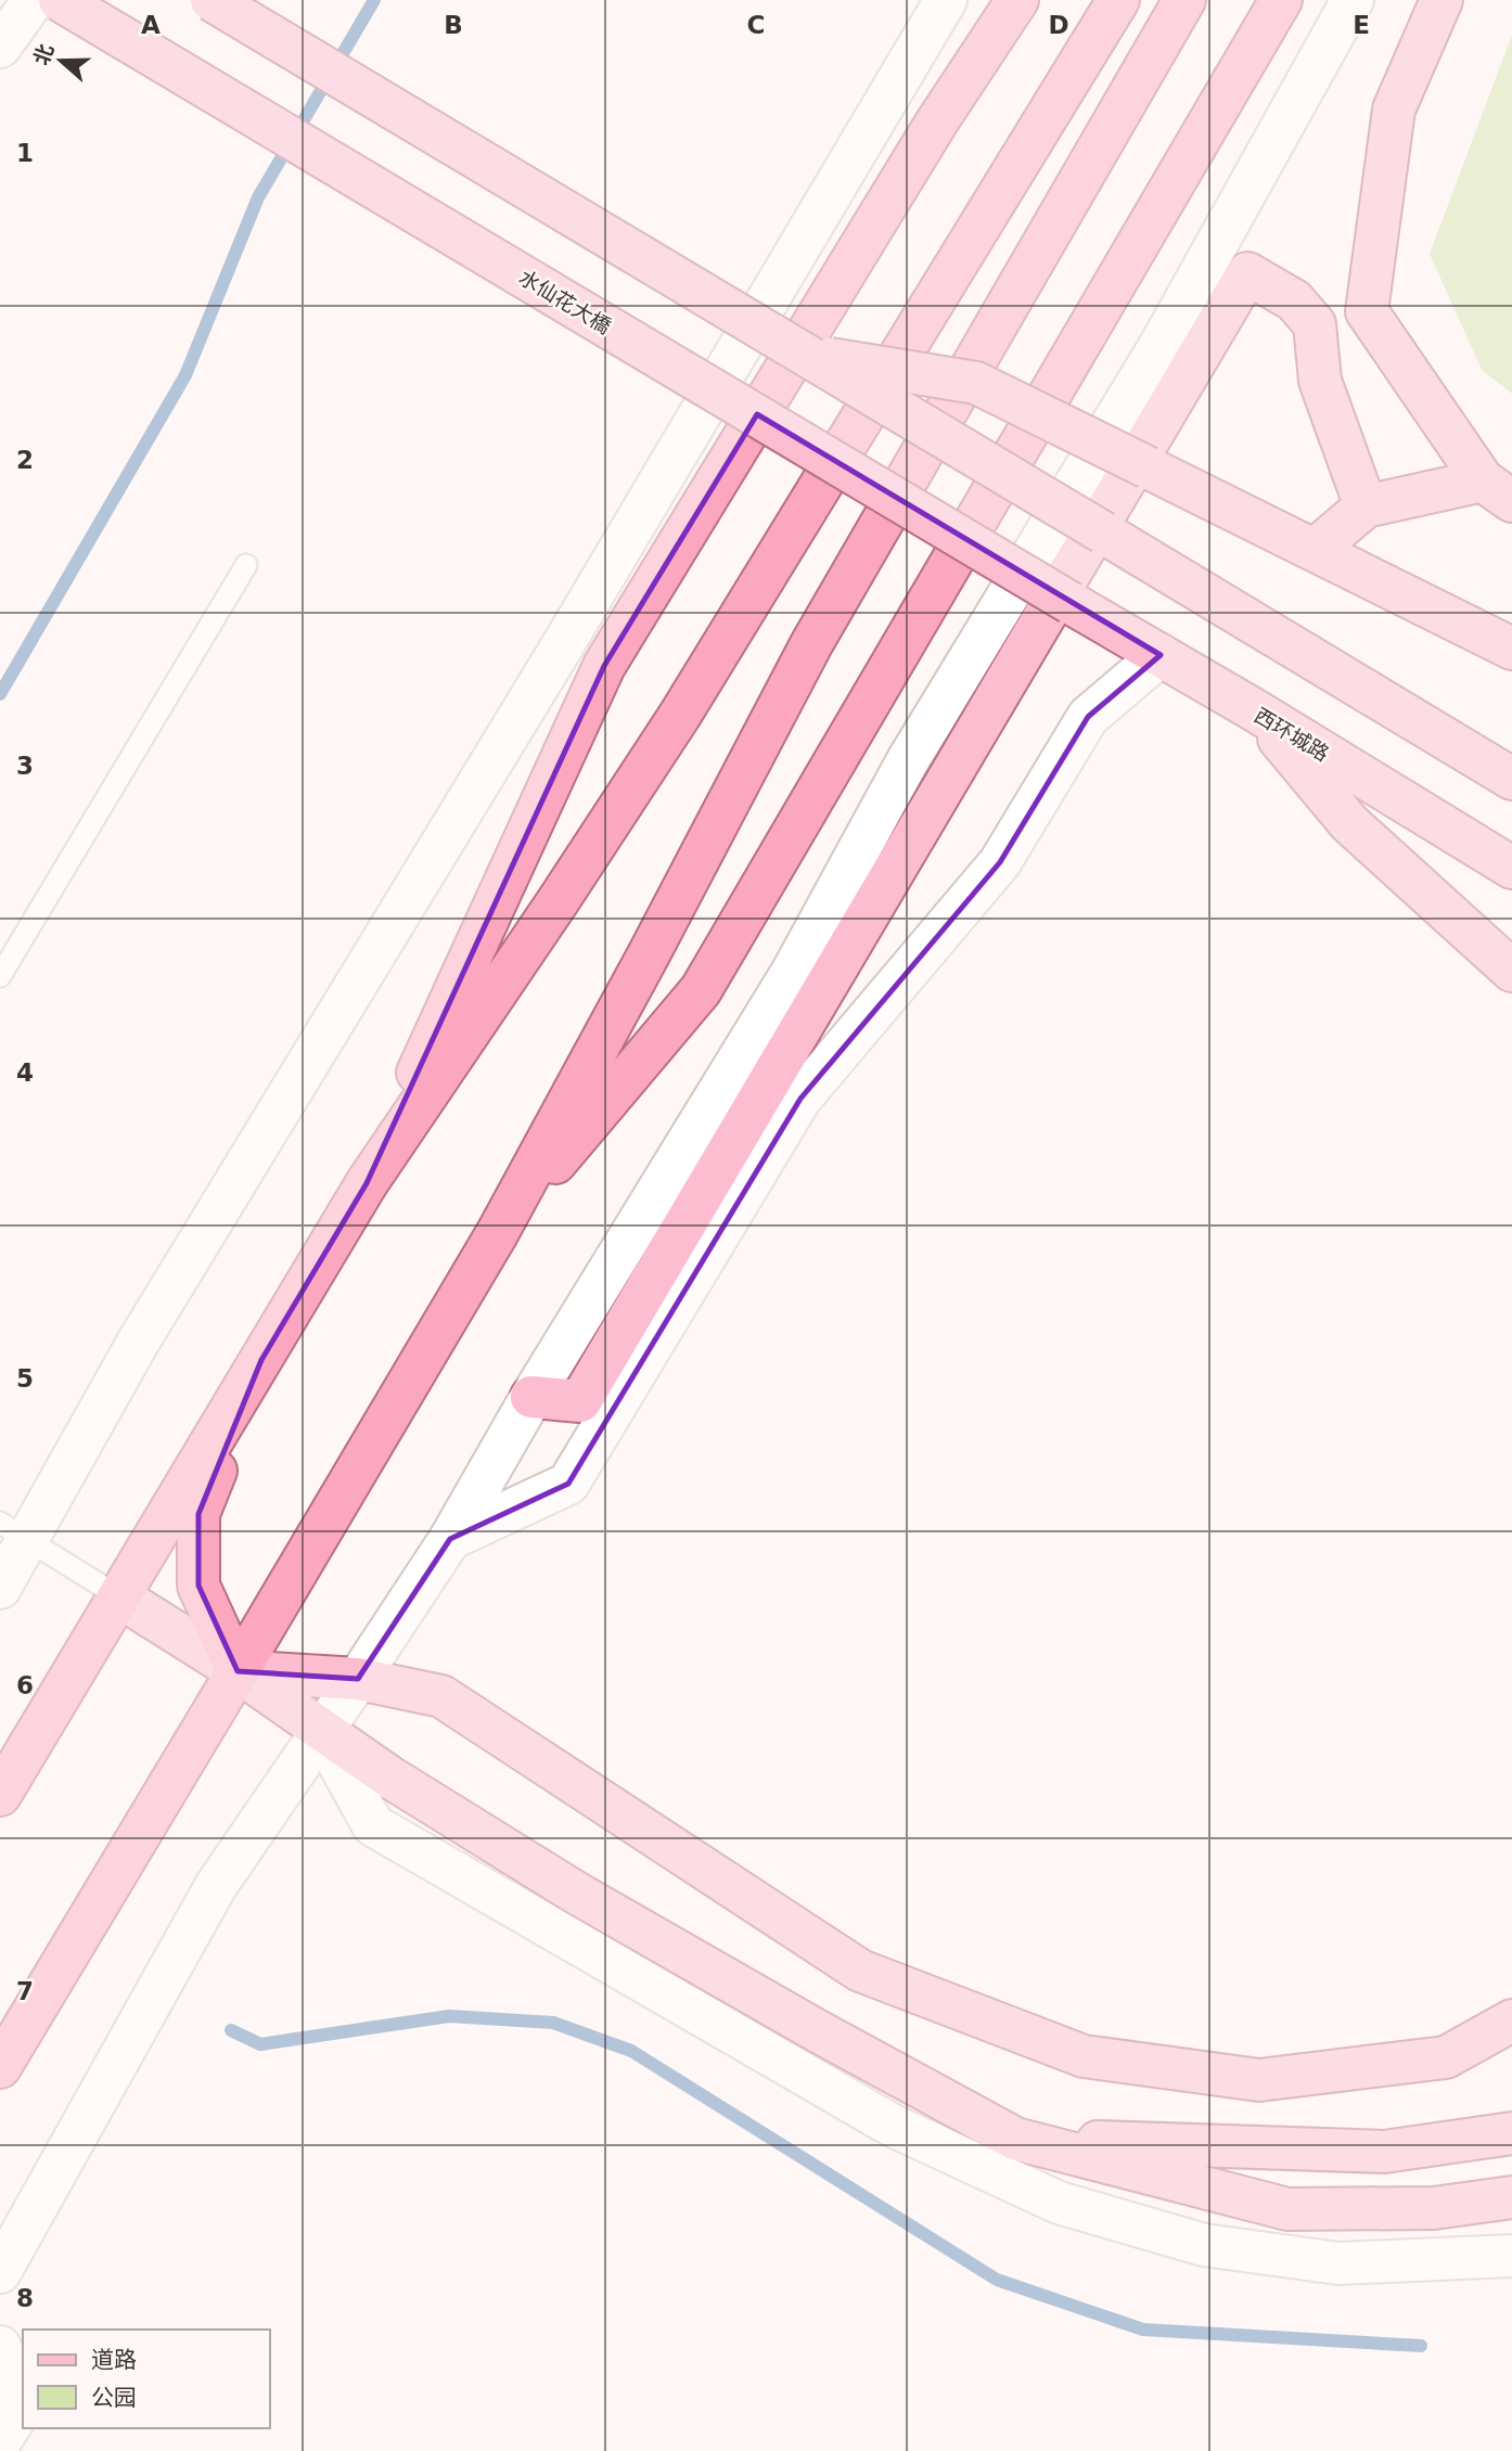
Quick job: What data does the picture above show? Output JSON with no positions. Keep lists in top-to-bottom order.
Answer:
{
  "streets": {
    "main road": ["水仙花大橋", "西环城路"]
  },
  "crossings": [
    ["水仙花大橋", "西环城路"]
  ],
  "legend": ["道路", "公园"],
  "north": "left",
  "grid": {
    "columns": [
      "A",
      "B",
      "C",
      "D",
      "E"
    ],
    "rows": [
      "1",
      "2",
      "3",
      "4",
      "5",
      "6",
      "7",
      "8"
    ]
  }
}
